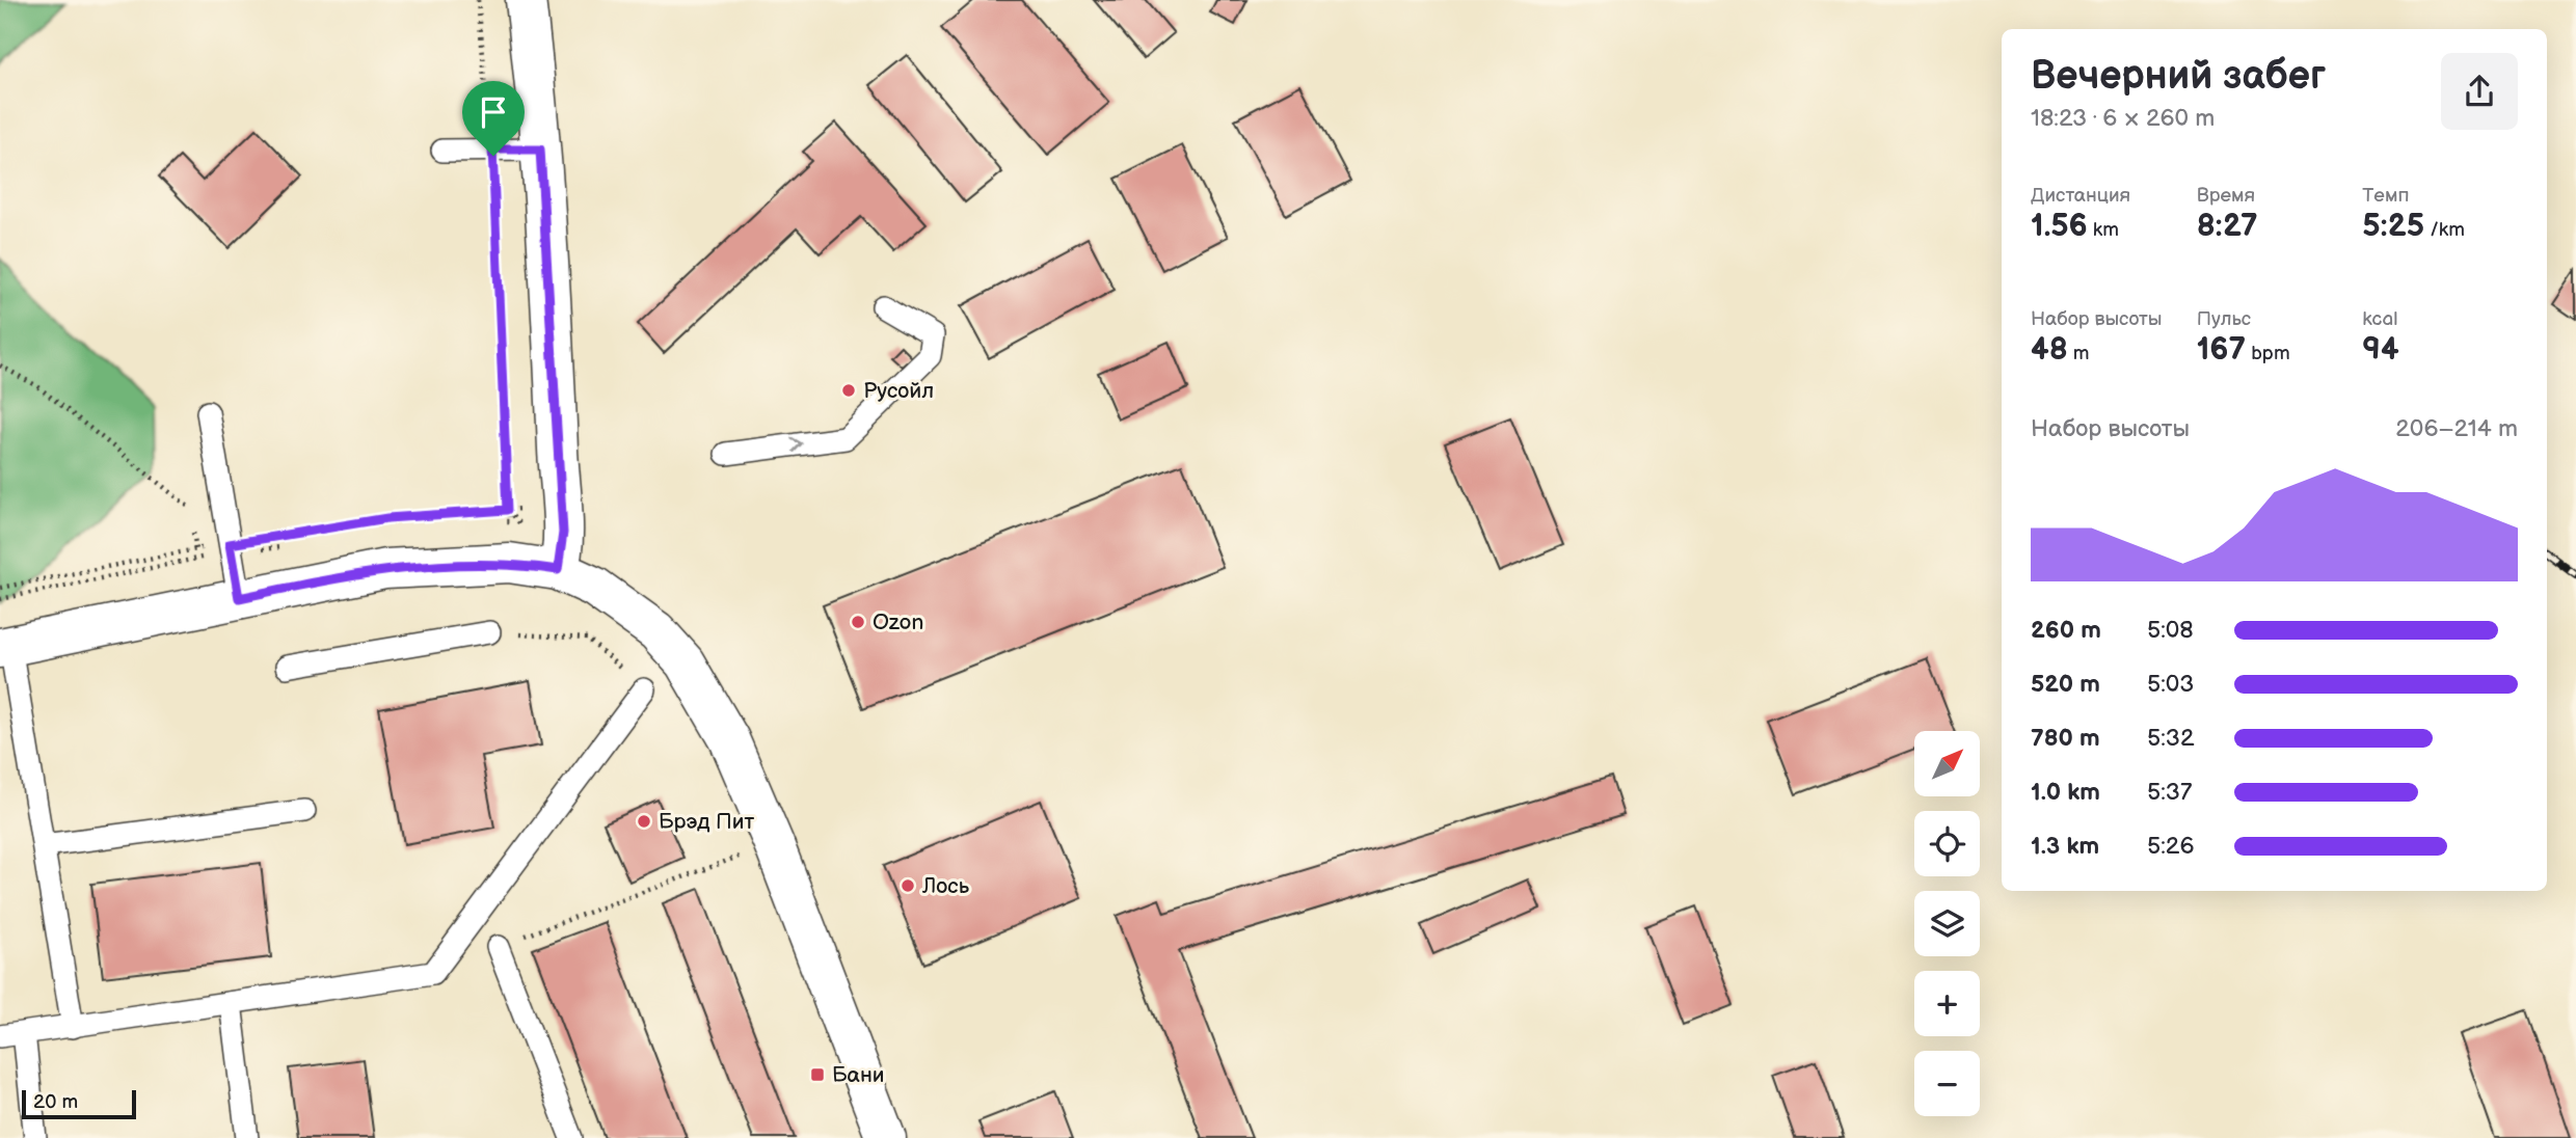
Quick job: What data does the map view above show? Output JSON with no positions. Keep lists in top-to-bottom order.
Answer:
{
  "places": {
    "other": [
      "Русойл",
      "Ozon",
      "Брэд Пит",
      "Лось"
    ],
    "transit": ["Бани"]
  },
  "scale_bar": "20 m",
  "north": "top right",
  "page": {
    "heading": ["Вечерний забег", "18:23 · 6 × 260 m"],
    "stats": [
      ["Дистанция", "1.56 km"],
      ["Время", "8:27"],
      ["Темп", "5:25 /km"],
      ["Набор высоты", "48 m"],
      ["Пульс", "167 bpm"],
      ["kcal", "94"]
    ],
    "chart": ["Набор высоты", "206–214 m"],
    "list": [
      {
        "name": "260 m",
        "note": "5:08"
      },
      {
        "name": "520 m",
        "note": "5:03"
      },
      {
        "name": "780 m",
        "note": "5:32"
      },
      {
        "name": "1.0 km",
        "note": "5:37"
      },
      {
        "name": "1.3 km",
        "note": "5:26"
      }
    ],
    "map_buttons": ["+", "−"],
    "scale": "20 m"
  }
}
